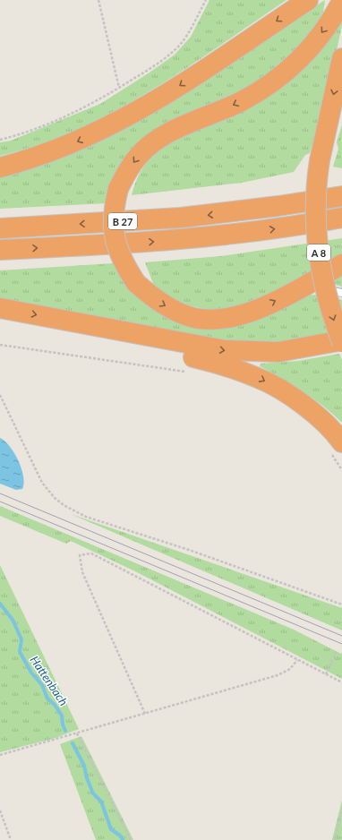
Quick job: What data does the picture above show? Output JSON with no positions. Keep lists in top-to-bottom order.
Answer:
{
  "streets": {
    "highway": ["B 27", "A 8"]
  },
  "water": ["Hattenbach"]
}
